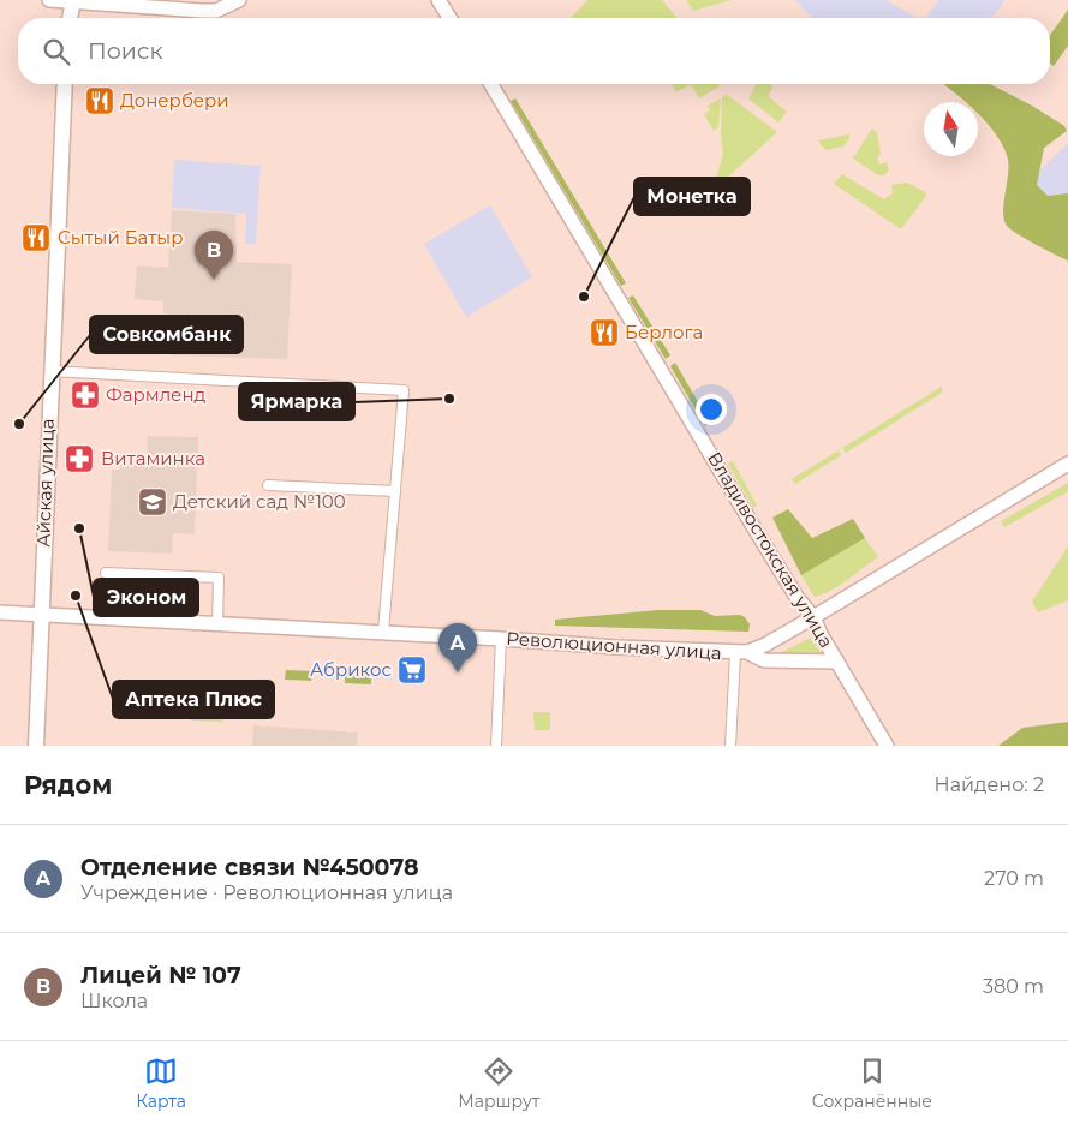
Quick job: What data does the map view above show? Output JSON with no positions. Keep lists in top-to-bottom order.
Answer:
{
  "streets": {
    "main road": ["Айская улица", "Владивостокская улица", "Революционная улица"]
  },
  "crossings": [
    ["Айская улица", "Революционная улица"],
    ["Владивостокская улица", "Революционная улица"]
  ],
  "places": {
    "restaurant": ["Донербери", "Сытый Батыр", "Берлога"],
    "other": [
      "Монетка",
      "Ярмарка",
      "Совкомбанк",
      "Эконом",
      "Аптека Плюс"
    ],
    "pharmacy": ["Фармленд", "Витаминка"],
    "school or university": ["Детский сад №100"],
    "supermarket": ["Абрикос"]
  },
  "north": "top",
  "page": {
    "search": "Поиск",
    "pins": ["B", "A"],
    "heading": ["Рядом", "Найдено: 2"],
    "list": [
      {
        "mark": "A",
        "name": "Отделение связи №450078",
        "note": "Учреждение · Революционная улица",
        "value": "270 m"
      },
      {
        "mark": "B",
        "name": "Лицей № 107",
        "note": "Школа",
        "value": "380 m"
      }
    ],
    "nav": ["Карта", "Маршрут", "Сохранённые"]
  }
}
